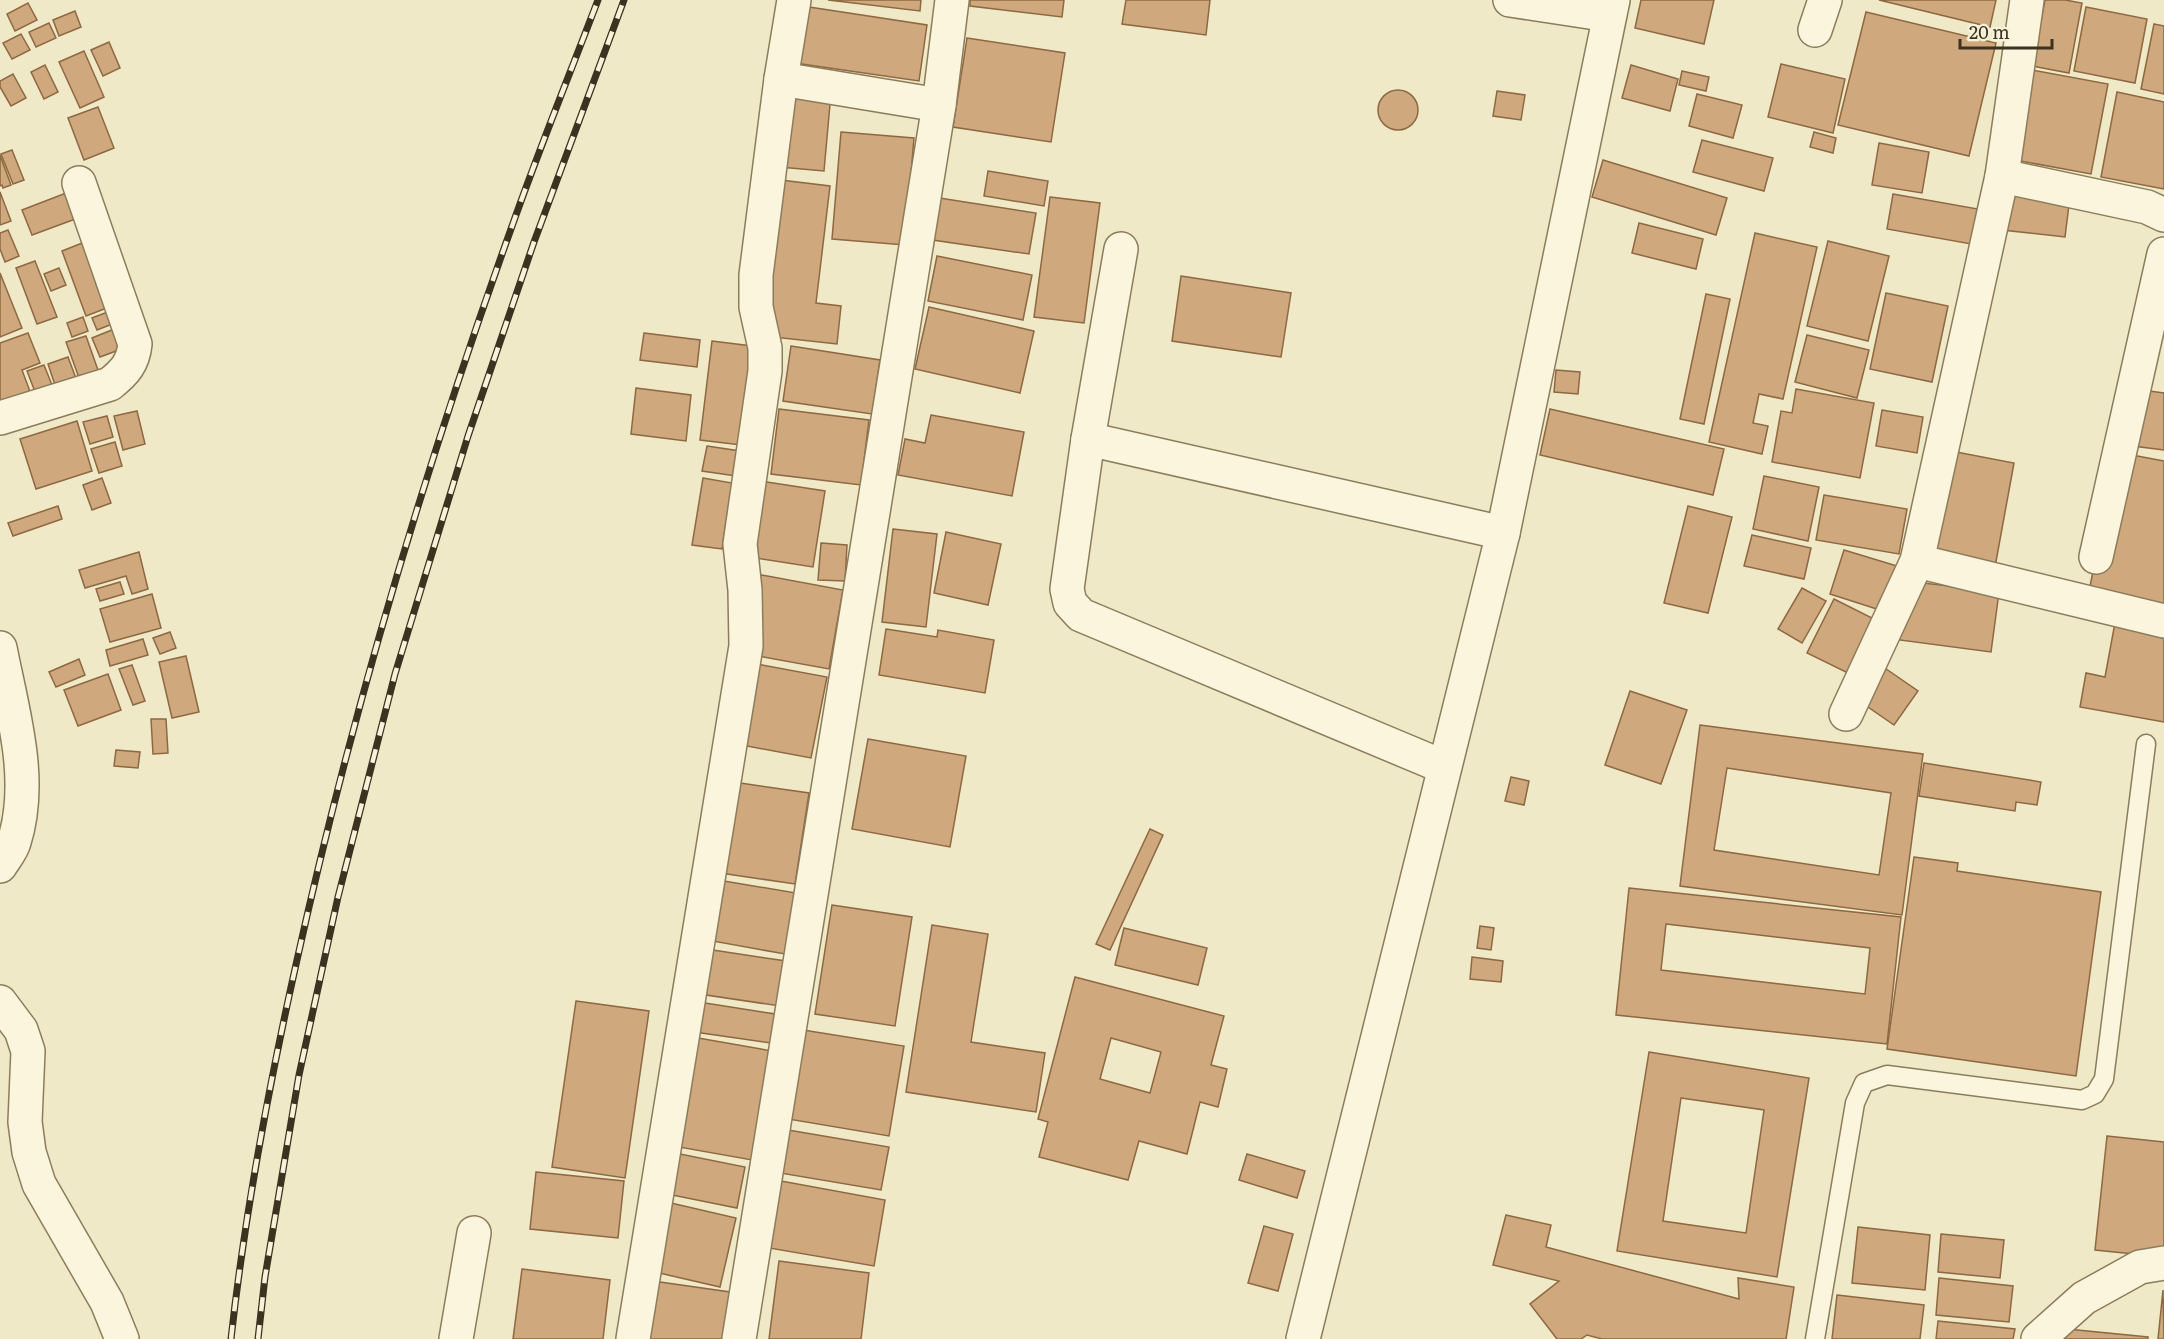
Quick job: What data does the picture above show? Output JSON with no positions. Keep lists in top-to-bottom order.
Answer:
{
  "scale_bar": "20 m"
}
